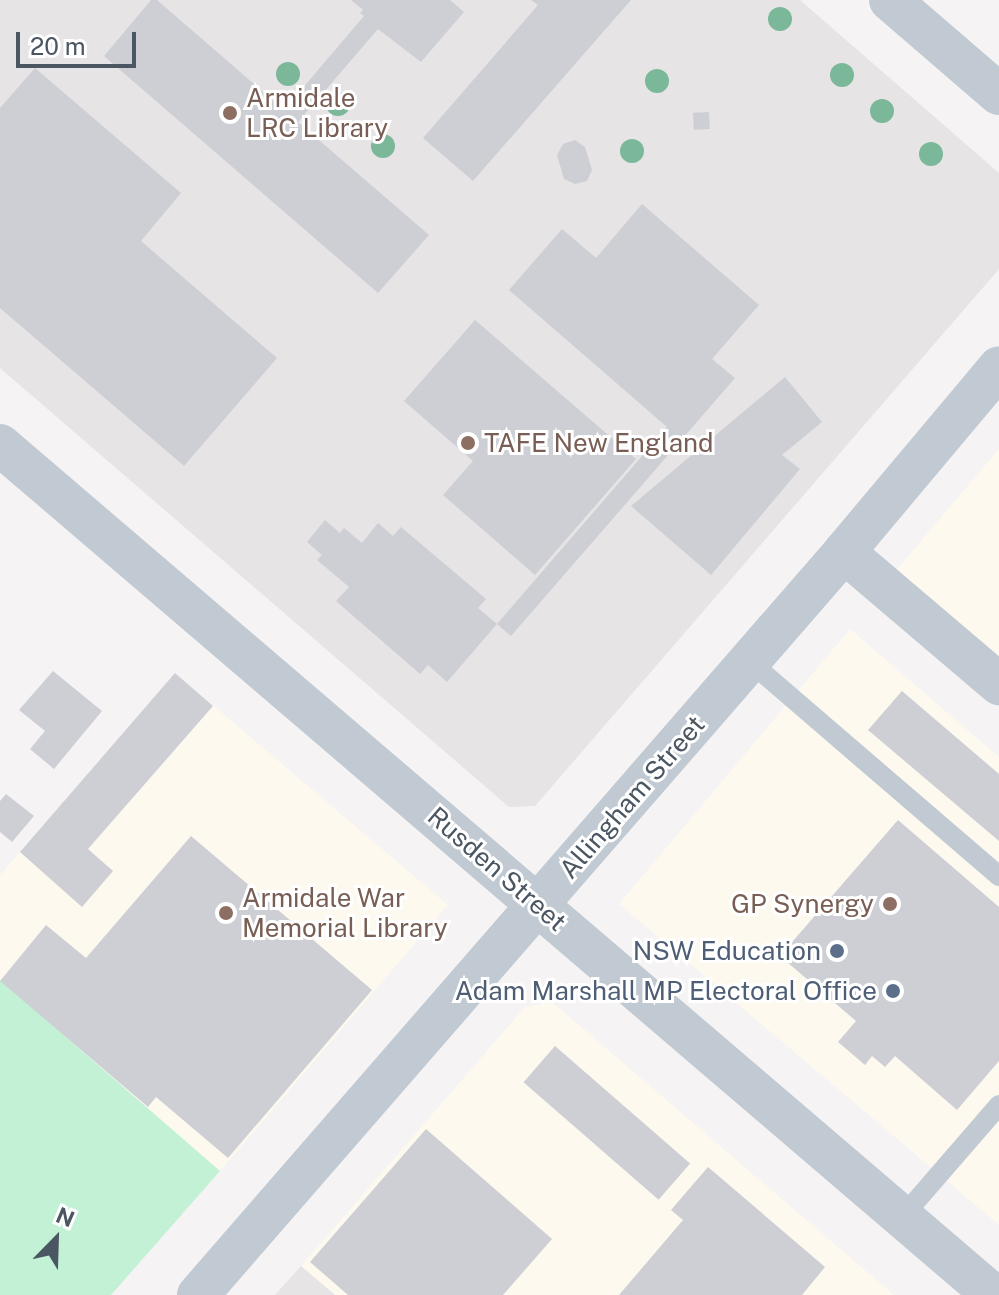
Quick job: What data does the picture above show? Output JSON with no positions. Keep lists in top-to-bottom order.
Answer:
{
  "streets": {
    "street": ["Allingham Street", "Rusden Street"]
  },
  "crossings": [
    ["Allingham Street", "Rusden Street"]
  ],
  "places": [
    "Armidale LRC Library",
    "TAFE New England",
    "GP Synergy",
    "Armidale War Memorial Library",
    "NSW Education",
    "Adam Marshall MP Electoral Office"
  ],
  "scale_bar": "20 m",
  "north": "top right"
}
